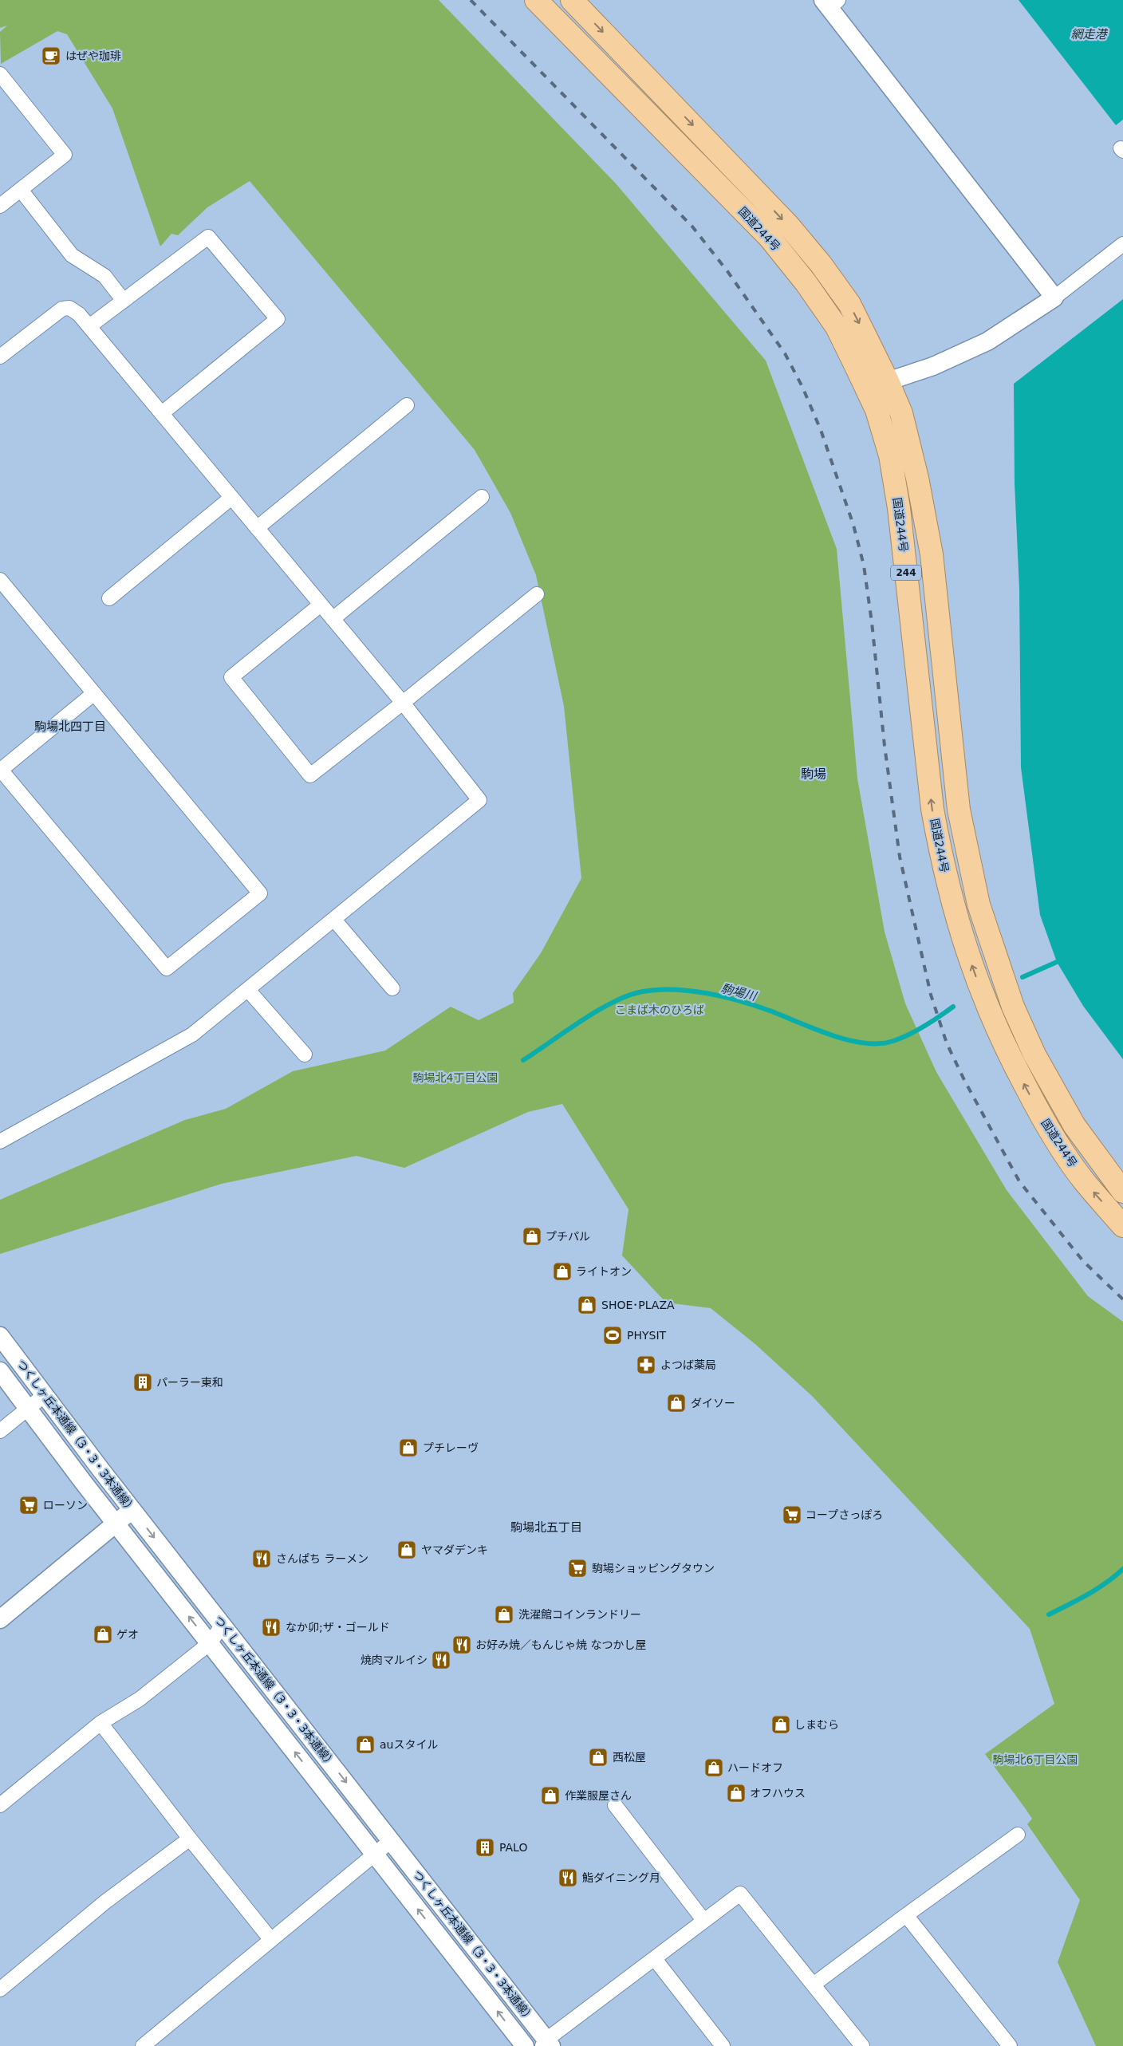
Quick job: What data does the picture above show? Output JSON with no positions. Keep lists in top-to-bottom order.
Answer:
{
  "streets": {
    "highway": ["国道244号", "244"],
    "street": ["つくしヶ丘本通線（3・3・3本通線）"]
  },
  "districts": ["駒場北四丁目", "駒場", "駒場北五丁目"],
  "water": ["網走港", "駒場川"],
  "parks": ["こまば木のひろば", "駒場北4丁目公園", "駒場北6丁目公園"],
  "places": {
    "cafe": ["はぜや珈琲"],
    "shop": [
      "プチパル",
      "ライトオン",
      "SHOE･PLAZA",
      "ダイソー",
      "プチレーヴ",
      "ヤマダデンキ",
      "洗濯館コインランドリー",
      "ゲオ",
      "しまむら",
      "auスタイル",
      "西松屋",
      "ハードオフ",
      "オフハウス",
      "作業服屋さん"
    ],
    "sports": ["PHYSIT"],
    "pharmacy": ["よつば薬局"],
    "building": ["パーラー東和", "PALO"],
    "supermarket": ["ローソン", "コープさっぽろ", "駒場ショッピングタウン"],
    "restaurant": [
      "さんぱち ラーメン",
      "なか卯;ザ・ゴールド",
      "お好み焼／もんじゃ焼 なつかし屋",
      "焼肉マルイシ",
      "鮨ダイニング月"
    ]
  }
}
